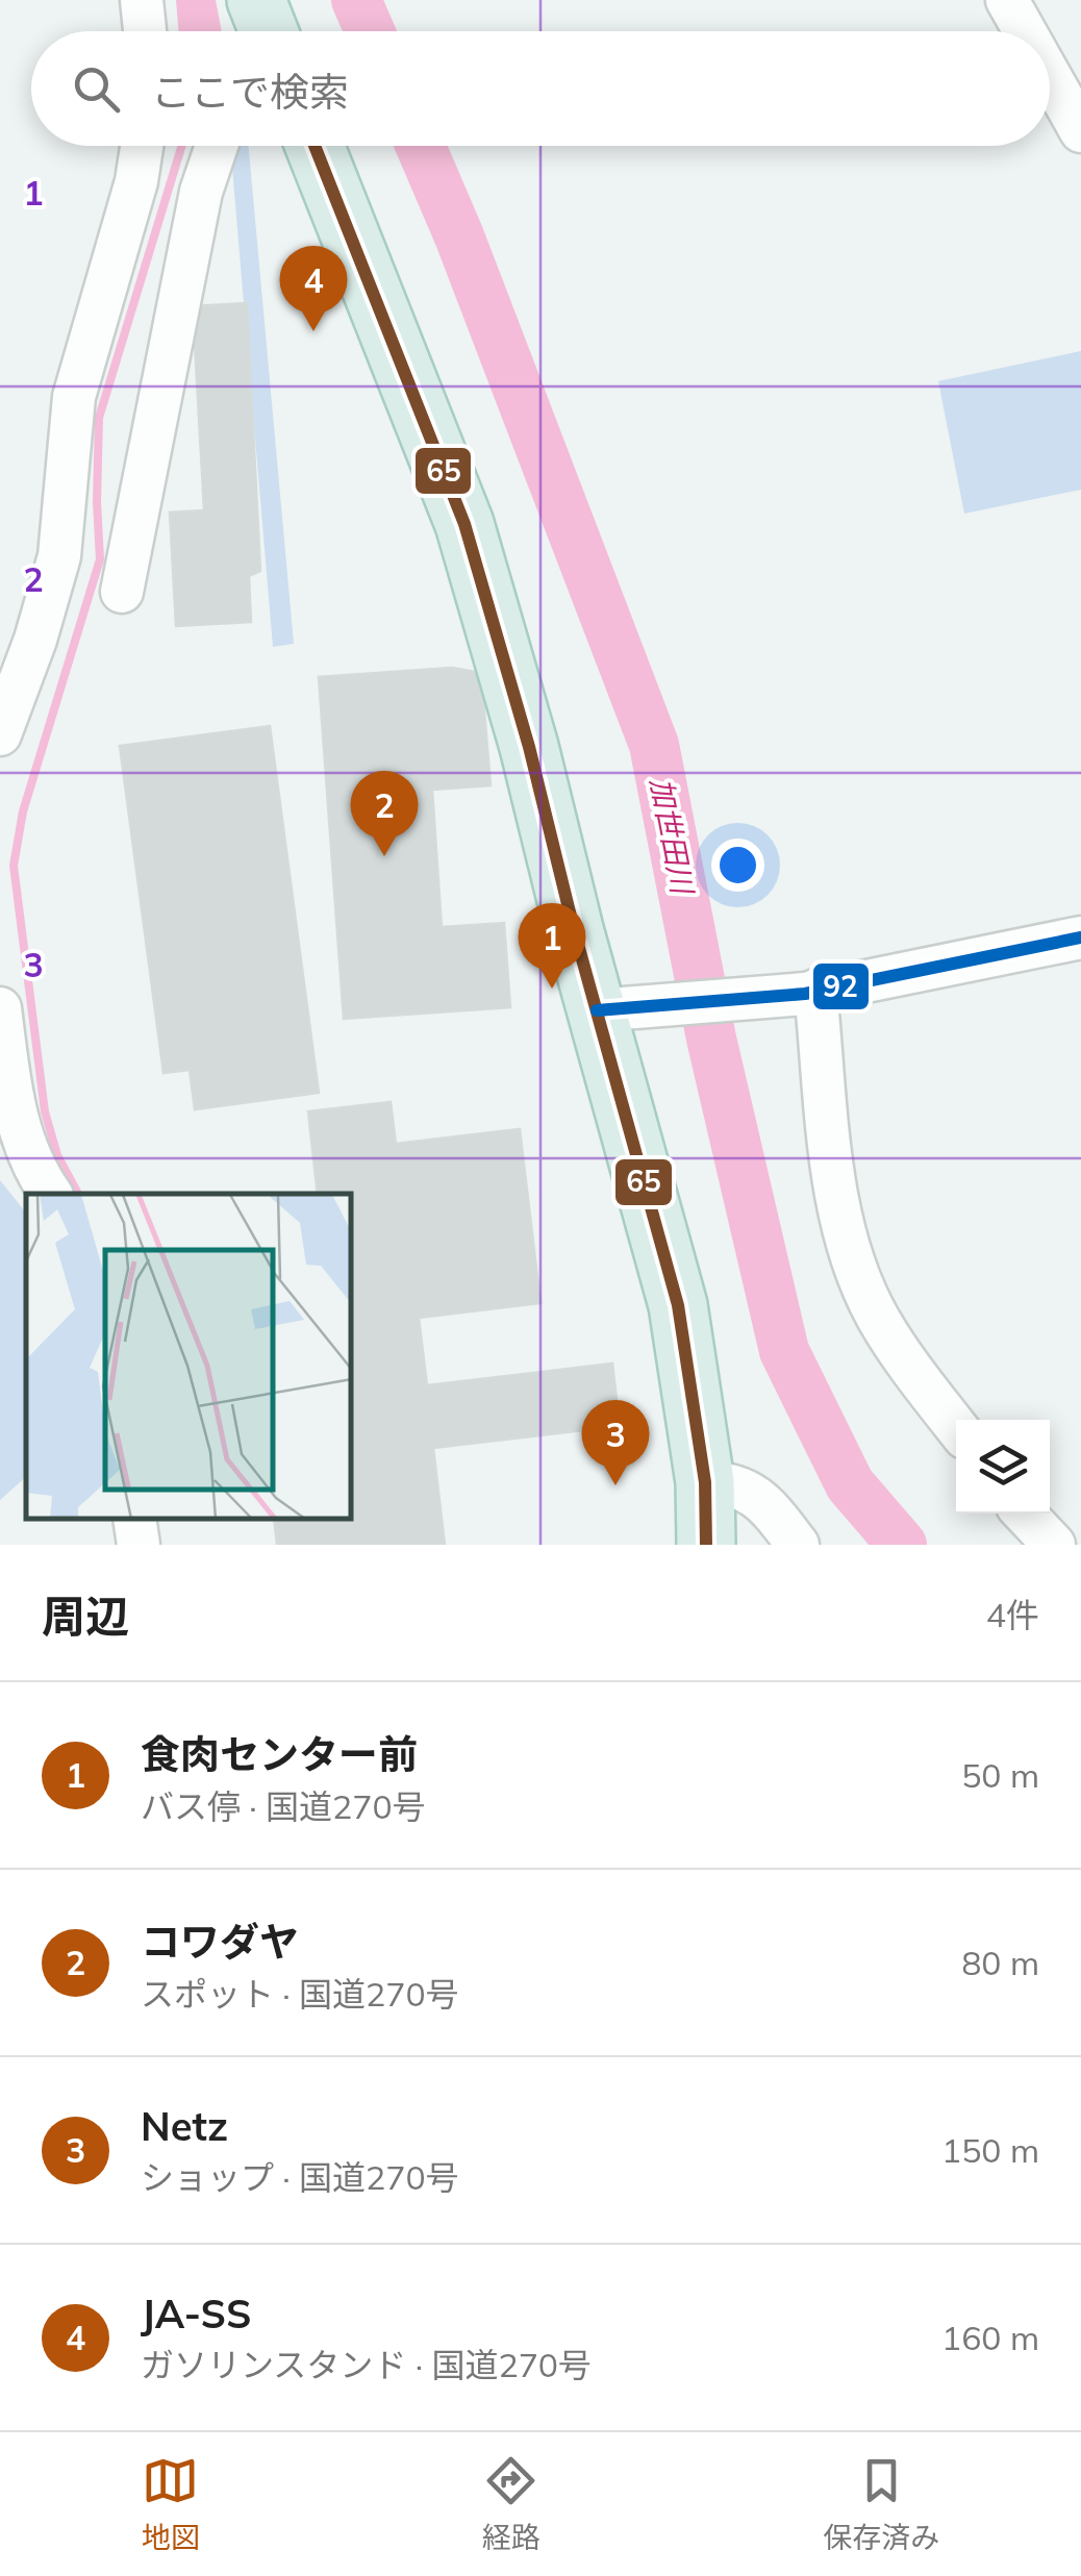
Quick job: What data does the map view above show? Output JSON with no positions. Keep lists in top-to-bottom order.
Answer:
{
  "water": ["加世田川"],
  "lines": ["transit line 65", "transit line 92"],
  "page": {
    "search": "ここで検索",
    "pins": [
      "4",
      "2",
      "1",
      "3"
    ],
    "heading": ["周辺", "4件"],
    "list": [
      {
        "mark": "1",
        "name": "食肉センター前",
        "note": "バス停 · 国道270号",
        "value": "50 m"
      },
      {
        "mark": "2",
        "name": "コワダヤ",
        "note": "スポット · 国道270号",
        "value": "80 m"
      },
      {
        "mark": "3",
        "name": "Netz",
        "note": "ショップ · 国道270号",
        "value": "150 m"
      },
      {
        "mark": "4",
        "name": "JA-SS",
        "note": "ガソリンスタンド · 国道270号",
        "value": "160 m"
      }
    ],
    "nav": ["地図", "経路", "保存済み"]
  },
  "grid": {
    "rows": ["1", "2", "3"]
  }
}
